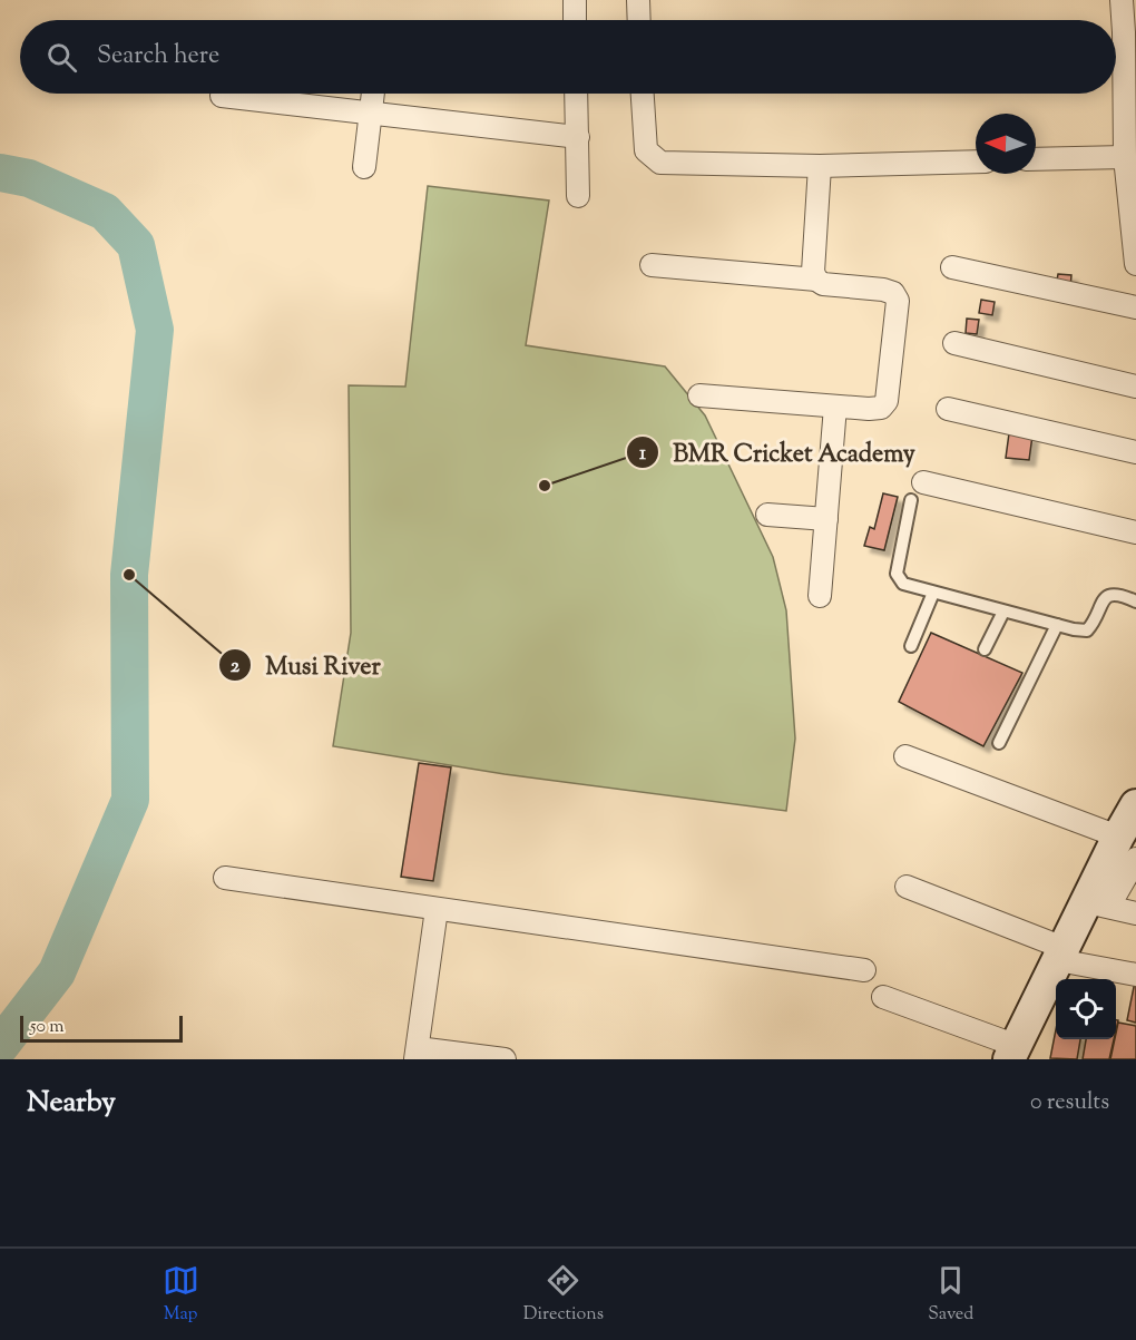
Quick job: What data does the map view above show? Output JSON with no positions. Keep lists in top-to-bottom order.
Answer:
{
  "places": ["BMR Cricket Academy", "Musi River"],
  "scale_bar": "50 m",
  "north": "left",
  "page": {
    "search": "Search here",
    "scale": "50 m",
    "heading": ["Nearby", "0 results"],
    "nav": ["Map", "Directions", "Saved"]
  }
}
